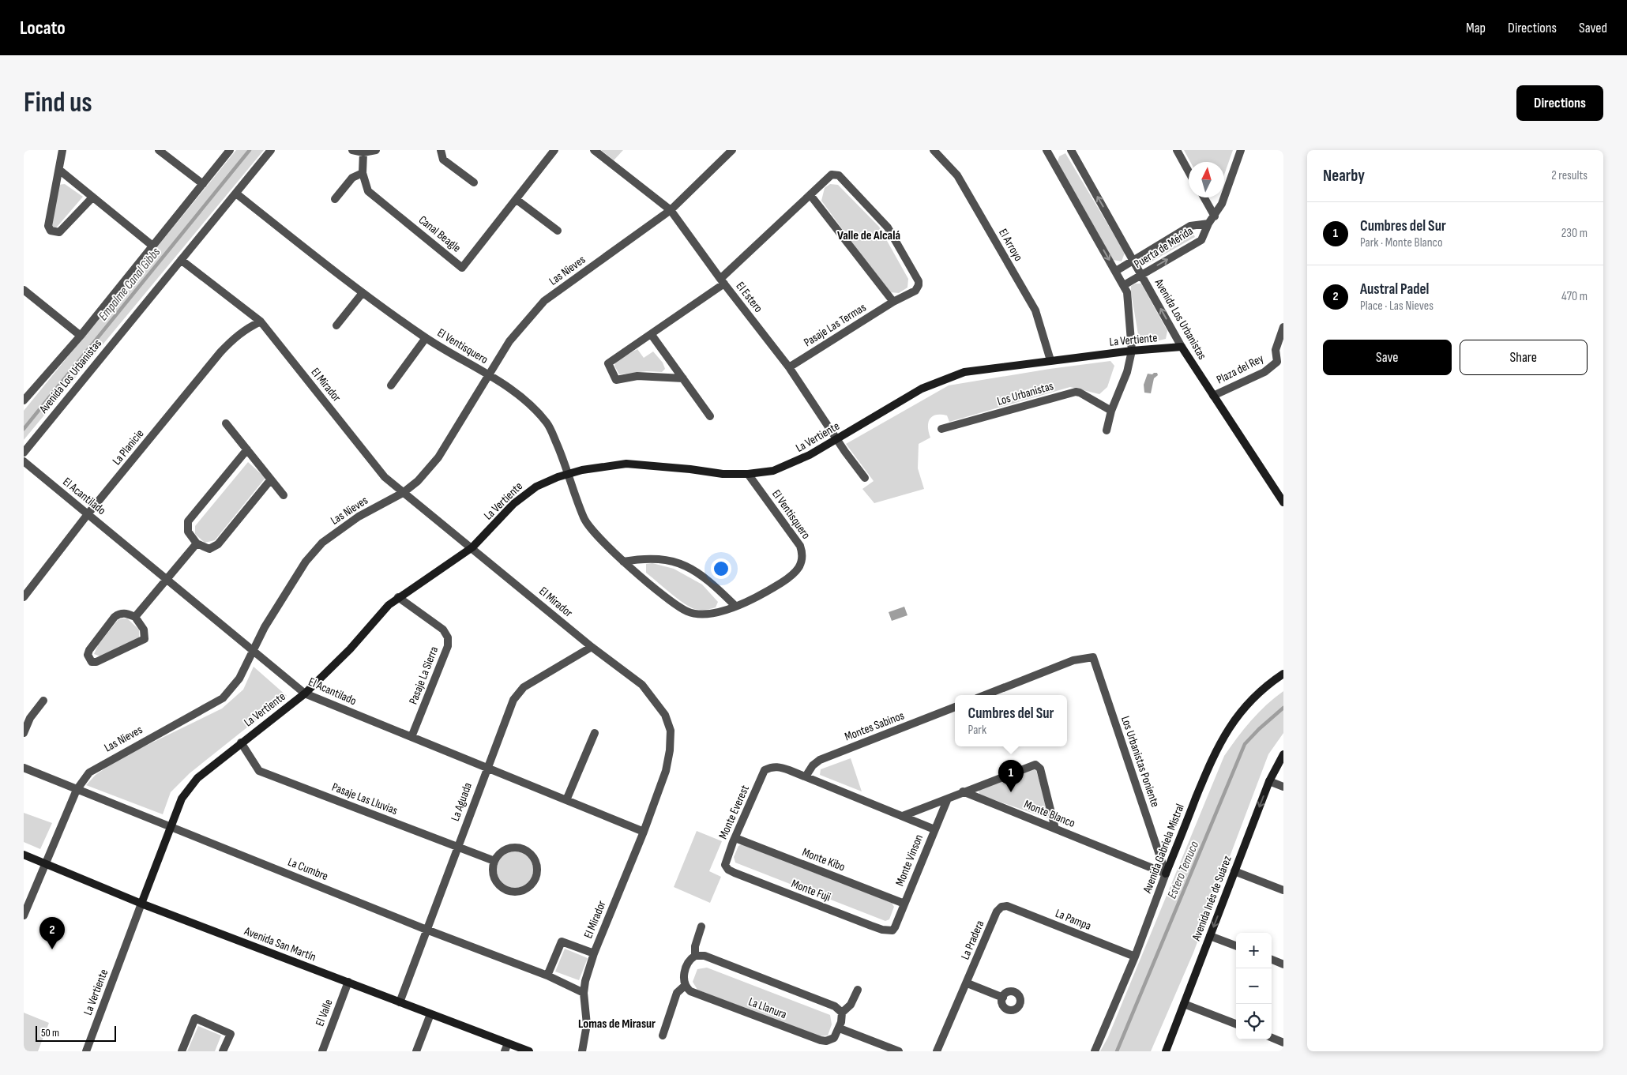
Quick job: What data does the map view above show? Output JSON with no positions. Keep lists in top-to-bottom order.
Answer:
{
  "streets": {
    "street": [
      "Canal Beagle",
      "El Arroyo",
      "Puerta de Mérida",
      "Las Nieves",
      "El Estero",
      "Avenida Los Urbanistas",
      "Pasaje Las Termas",
      "La Vertiente",
      "El Ventisquero",
      "Plaza del Rey",
      "El Mirador",
      "Los Urbanistas",
      "La Planicie",
      "El Acantilado",
      "Pasaje La Sierra",
      "Montes Sabinos",
      "Los Urbanistas Poniente",
      "Pasaje Las Lluvias",
      "La Aguada",
      "Monte Everest",
      "Monte Blanco",
      "Avenida Gabriela Mistral",
      "Monte Kibo",
      "Monte Vinson",
      "La Cumbre",
      "Monte Fuji",
      "Avenida Inés de Suárez",
      "La Pampa",
      "La Pradera",
      "Avenida San Martín",
      "La Llanura",
      "El Valle"
    ]
  },
  "crossings": [
    ["El Arroyo", "La Vertiente"],
    ["Puerta de Mérida", "Avenida Los Urbanistas"],
    ["Las Nieves", "El Estero"],
    ["Las Nieves", "El Ventisquero"],
    ["Las Nieves", "El Mirador"],
    ["Las Nieves", "El Acantilado"],
    ["Las Nieves", "La Cumbre"],
    ["Las Nieves", "Avenida San Martín"],
    ["El Estero", "Pasaje Las Termas"],
    ["El Estero", "La Vertiente"],
    ["Avenida Los Urbanistas", "La Vertiente"],
    ["Avenida Los Urbanistas", "El Ventisquero"],
    ["Avenida Los Urbanistas", "Plaza del Rey"],
    ["Avenida Los Urbanistas", "El Mirador"],
    ["La Vertiente", "El Ventisquero"],
    ["La Vertiente", "El Mirador"],
    ["La Vertiente", "El Acantilado"],
    ["La Vertiente", "Pasaje La Sierra"],
    ["La Vertiente", "Pasaje Las Lluvias"],
    ["La Vertiente", "La Cumbre"],
    ["La Vertiente", "Avenida San Martín"],
    ["El Mirador", "La Planicie"],
    ["El Mirador", "El Acantilado"],
    ["El Mirador", "La Aguada"],
    ["El Mirador", "La Cumbre"],
    ["La Planicie", "El Acantilado"],
    ["El Acantilado", "Pasaje La Sierra"],
    ["El Acantilado", "La Aguada"],
    ["Montes Sabinos", "Monte Everest"],
    ["Los Urbanistas Poniente", "Monte Blanco"],
    ["Los Urbanistas Poniente", "Avenida Gabriela Mistral"],
    ["Pasaje Las Lluvias", "La Aguada"],
    ["La Aguada", "La Cumbre"],
    ["La Aguada", "Avenida San Martín"],
    ["Monte Everest", "Monte Kibo"],
    ["Monte Everest", "Monte Fuji"],
    ["Monte Blanco", "Avenida Gabriela Mistral"],
    ["Avenida Gabriela Mistral", "La Pampa"],
    ["Monte Kibo", "Monte Vinson"],
    ["Monte Vinson", "Monte Fuji"],
    ["La Pampa", "La Pradera"],
    ["Avenida San Martín", "El Valle"]
  ],
  "one_way": ["Avenida Inés de Suárez"],
  "districts": ["Valle de Alcalá", "Lomas de Mirasur"],
  "water": ["Empalme Canal Gibbs", "Estero Temuco"],
  "scale_bar": "50 m",
  "north": "top",
  "page": {
    "header": "Locato",
    "nav": ["Map", "Directions", "Saved"],
    "buttons": [
      "Directions",
      ["Save", "Share"]
    ],
    "title": "Find us",
    "heading": ["Nearby", "2 results"],
    "list": [
      {
        "mark": "1",
        "name": "Cumbres del Sur",
        "note": "Park · Monte Blanco",
        "value": "230 m"
      },
      {
        "mark": "2",
        "name": "Austral Padel",
        "note": "Place · Las Nieves",
        "value": "470 m"
      }
    ],
    "popup": ["Cumbres del Sur", "Park"],
    "pins": ["1", "2"],
    "map_buttons": ["+", "−"],
    "scale": "50 m"
  }
}
